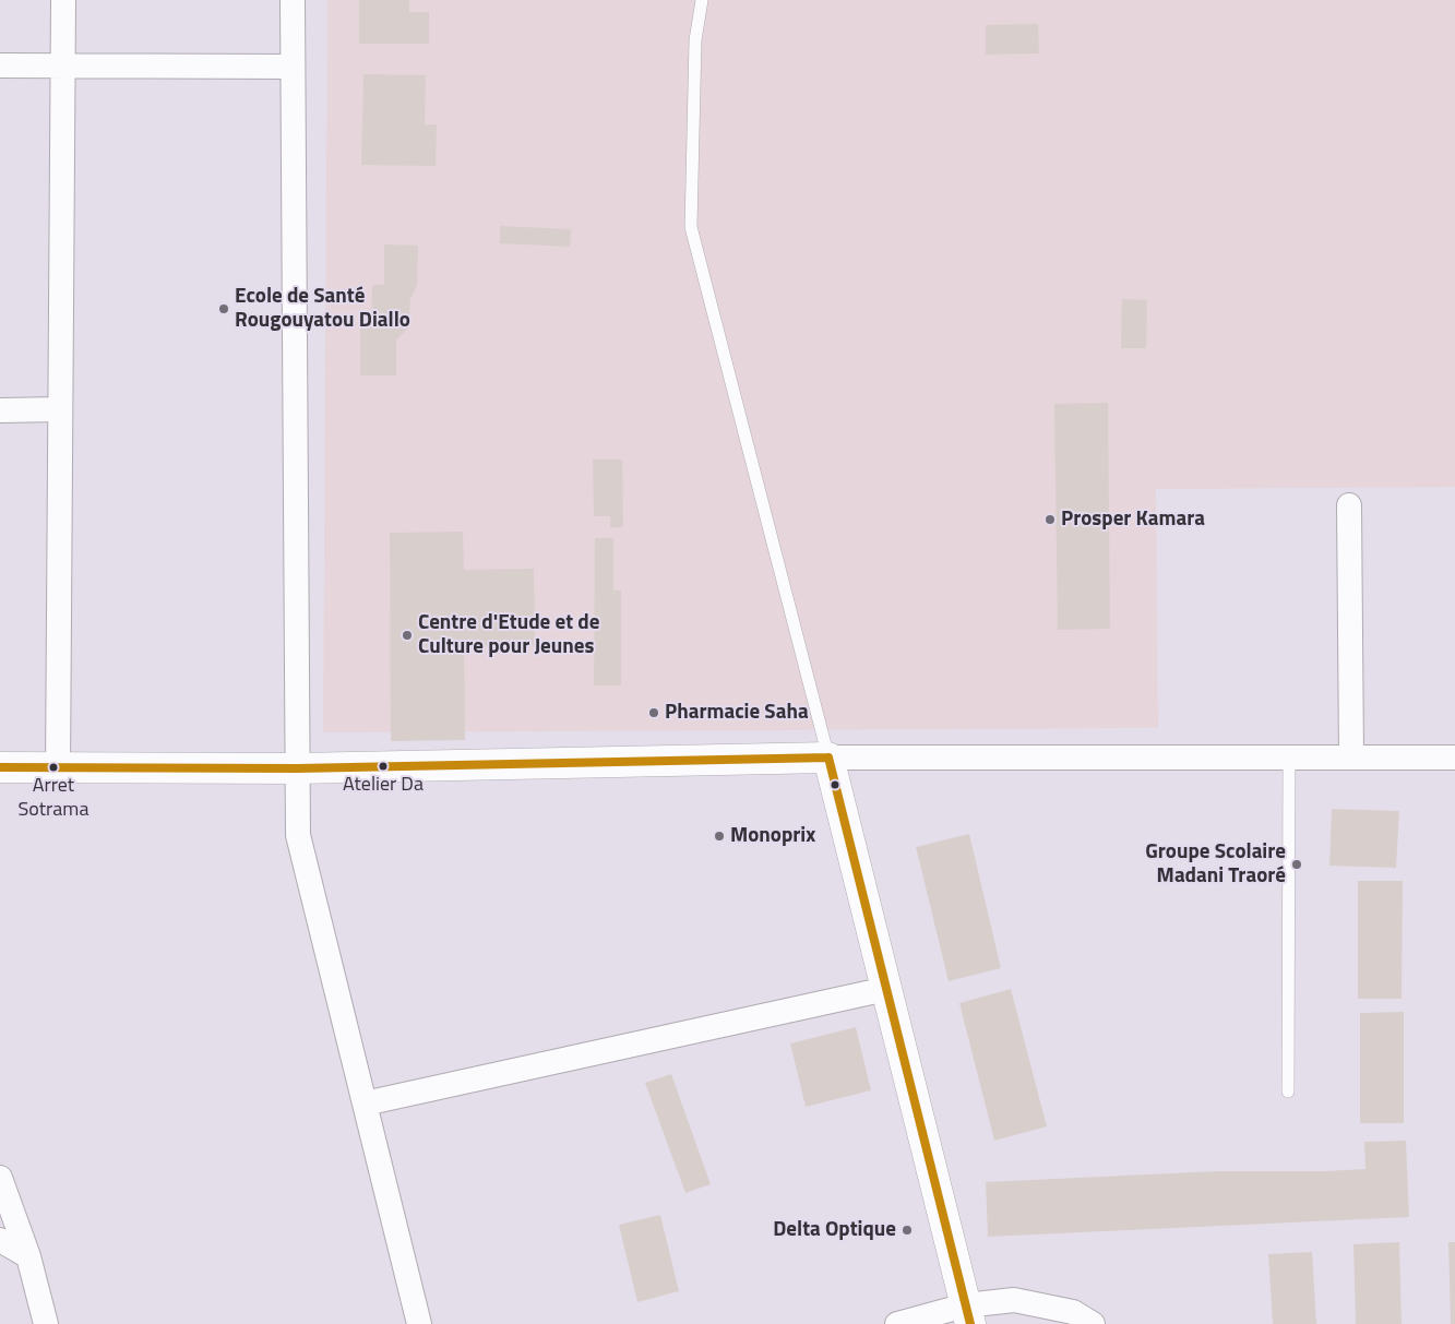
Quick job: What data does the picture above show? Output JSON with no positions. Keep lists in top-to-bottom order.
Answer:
{
  "places": [
    "Ecole de Santé Rougouyatou Diallo",
    "Prosper Kamara",
    "Centre d'Etude et de Culture pour Jeunes",
    "Pharmacie Saha",
    "Atelier Da",
    "Arret Sotrama",
    "Monoprix",
    "Groupe Scolaire Madani Traoré",
    "Delta Optique"
  ]
}
